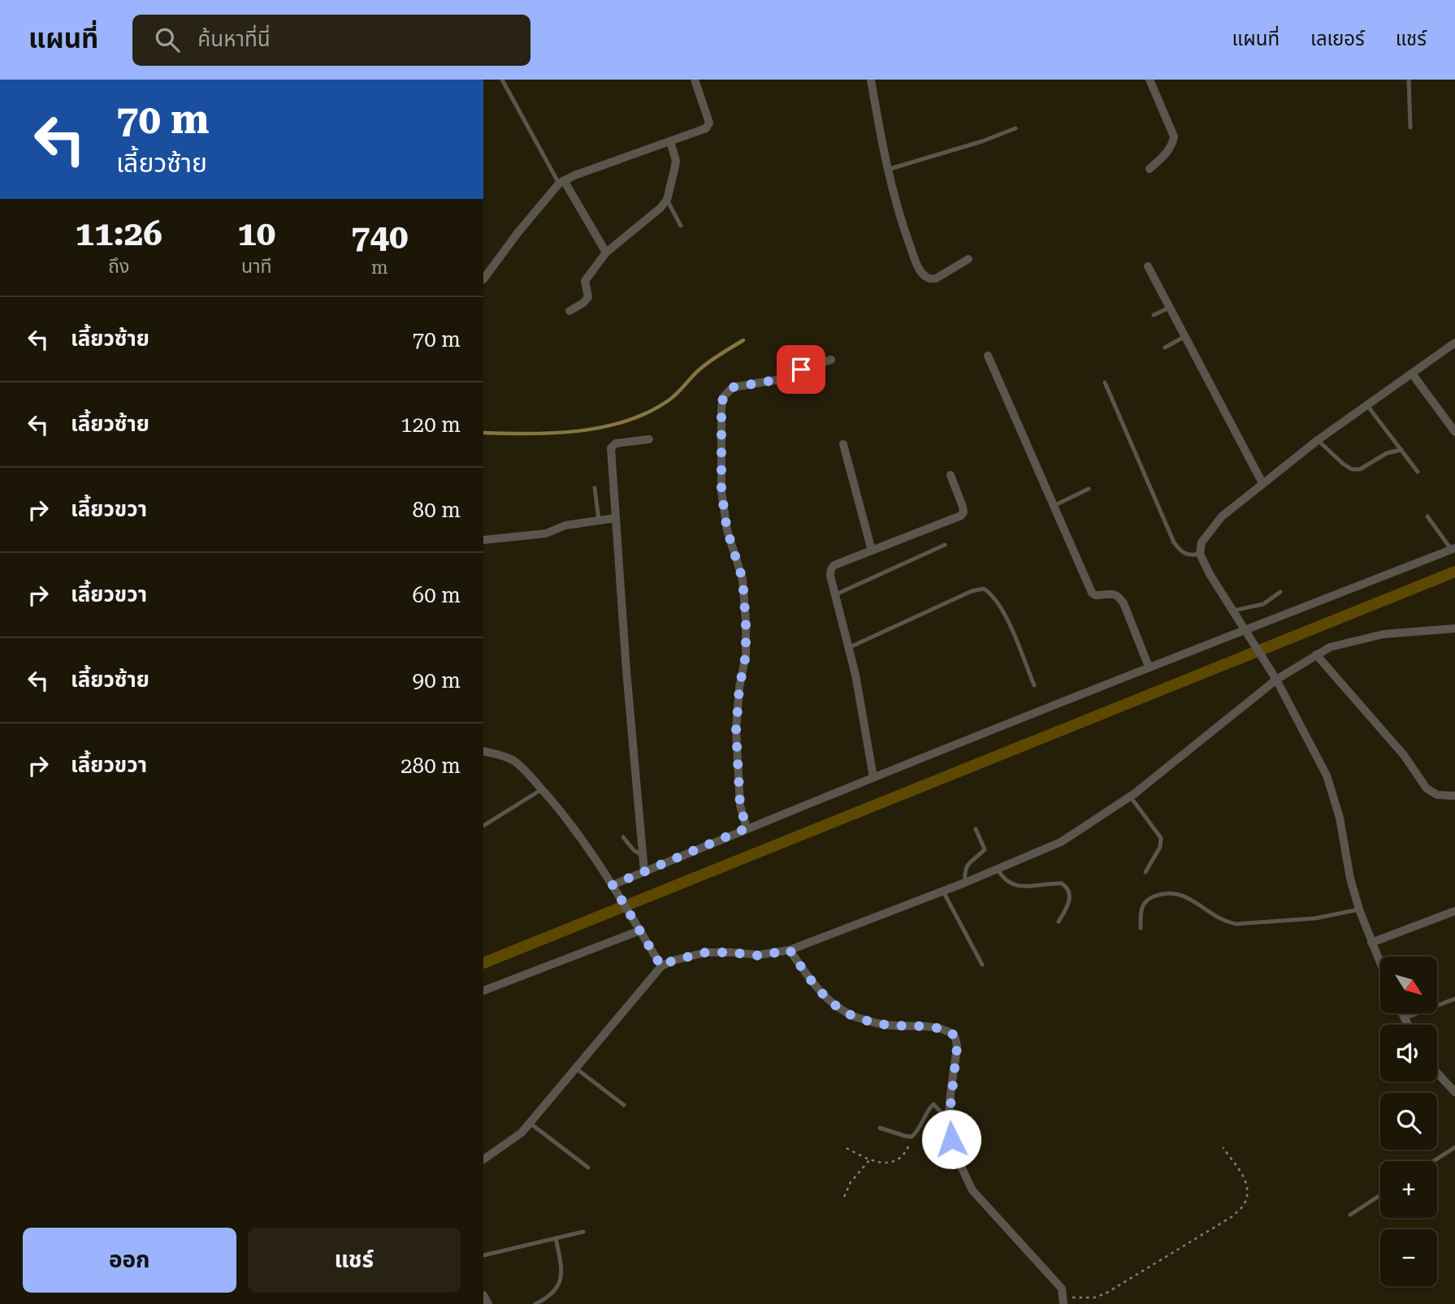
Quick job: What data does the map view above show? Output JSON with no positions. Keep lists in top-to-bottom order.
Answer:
{
  "north": "bottom right",
  "page": {
    "header": "แผนที่",
    "search": "ค้นหาที่นี่",
    "nav": ["แผนที่", "เลเยอร์", "แชร์"],
    "turn": ["70 m", "เลี้ยวซ้าย"],
    "eta": [
      "11:26",
      "ถึง",
      "10",
      "นาที",
      "740",
      "m"
    ],
    "list": [
      {
        "name": "เลี้ยวซ้าย",
        "value": "70 m"
      },
      {
        "name": "เลี้ยวซ้าย",
        "value": "120 m"
      },
      {
        "name": "เลี้ยวขวา",
        "value": "80 m"
      },
      {
        "name": "เลี้ยวขวา",
        "value": "60 m"
      },
      {
        "name": "เลี้ยวซ้าย",
        "value": "90 m"
      },
      {
        "name": "เลี้ยวขวา",
        "value": "280 m"
      }
    ],
    "map_buttons": ["+", "−"],
    "buttons": ["ออก", "แชร์"]
  }
}
